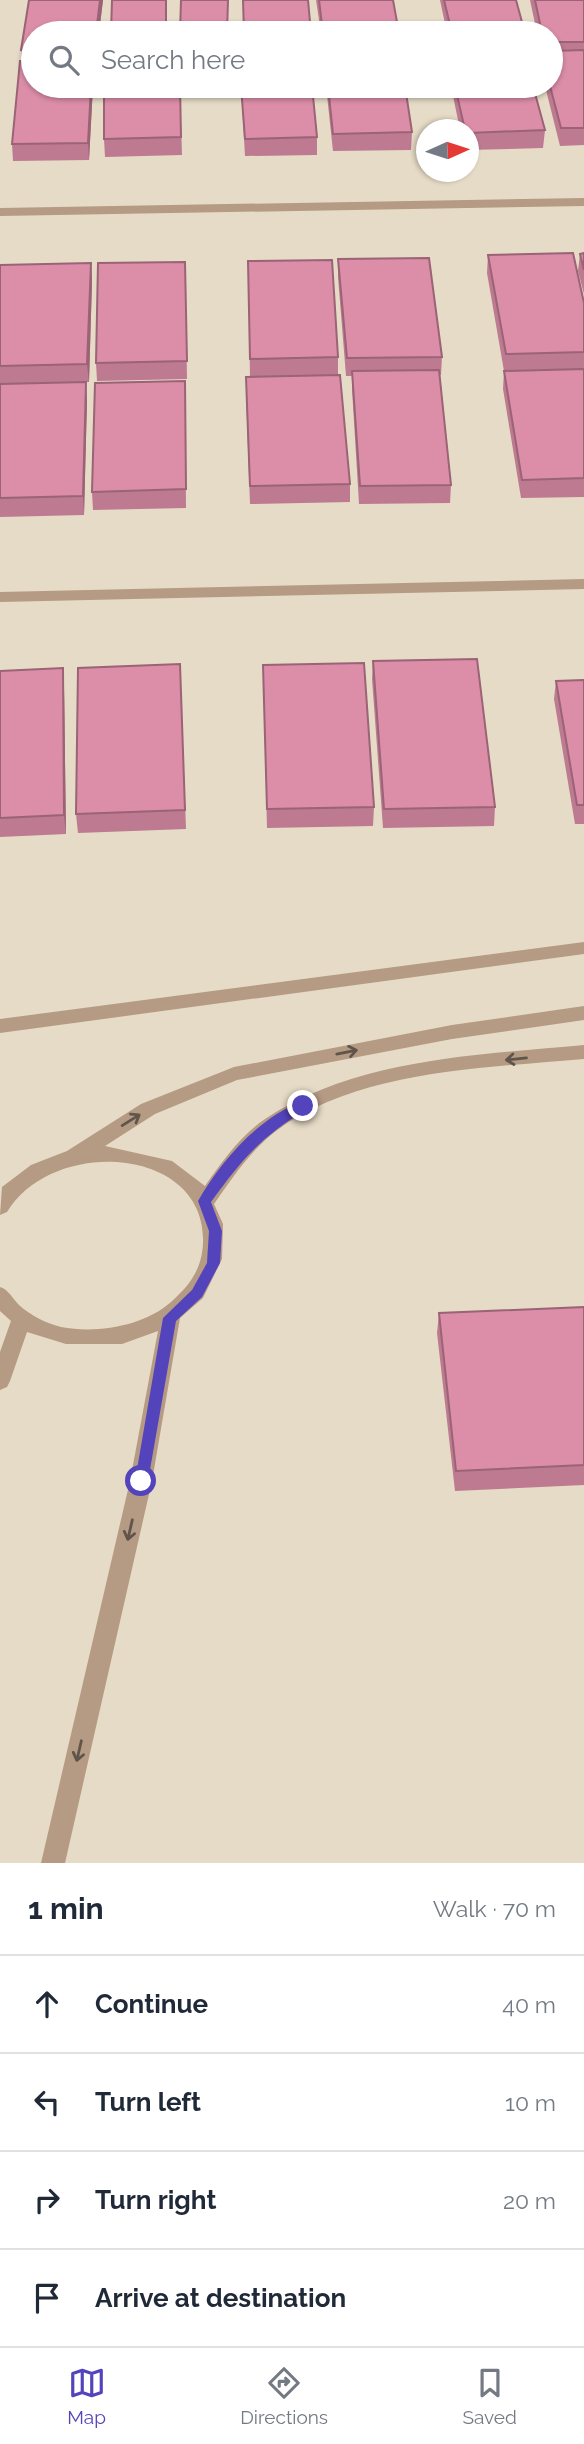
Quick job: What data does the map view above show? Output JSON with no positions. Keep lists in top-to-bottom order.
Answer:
{
  "north": "right",
  "page": {
    "search": "Search here",
    "heading": ["1 min", "Walk · 70 m"],
    "list": [
      ["Continue", "40 m"],
      ["Turn left", "10 m"],
      ["Turn right", "20 m"],
      "Arrive at destination"
    ],
    "nav": ["Map", "Directions", "Saved"]
  }
}
